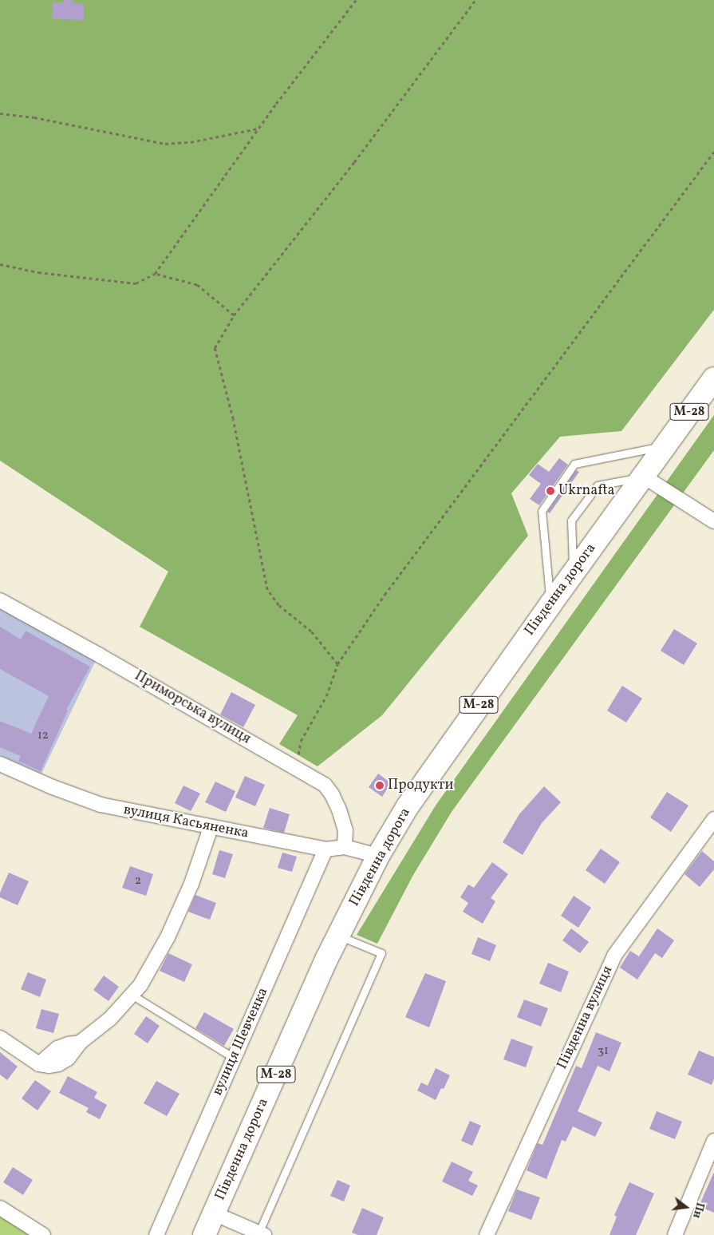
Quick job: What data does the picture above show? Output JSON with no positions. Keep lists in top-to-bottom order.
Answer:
{
  "streets": {
    "highway": ["М-28", "Південна дорога"],
    "street": [
      "Приморська вулиця",
      "вулиця Касьяненка",
      "Південна вулиця",
      "вулиця Шевченка"
    ]
  },
  "crossings": [
    ["Південна дорога", "вулиця Касьяненка"],
    ["Приморська вулиця", "вулиця Касьяненка"],
    ["вулиця Касьяненка", "вулиця Шевченка"]
  ],
  "places": ["Ukrnafta", "Продукти"],
  "house_numbers": ["12", "2", "31"],
  "north": "right"
}
